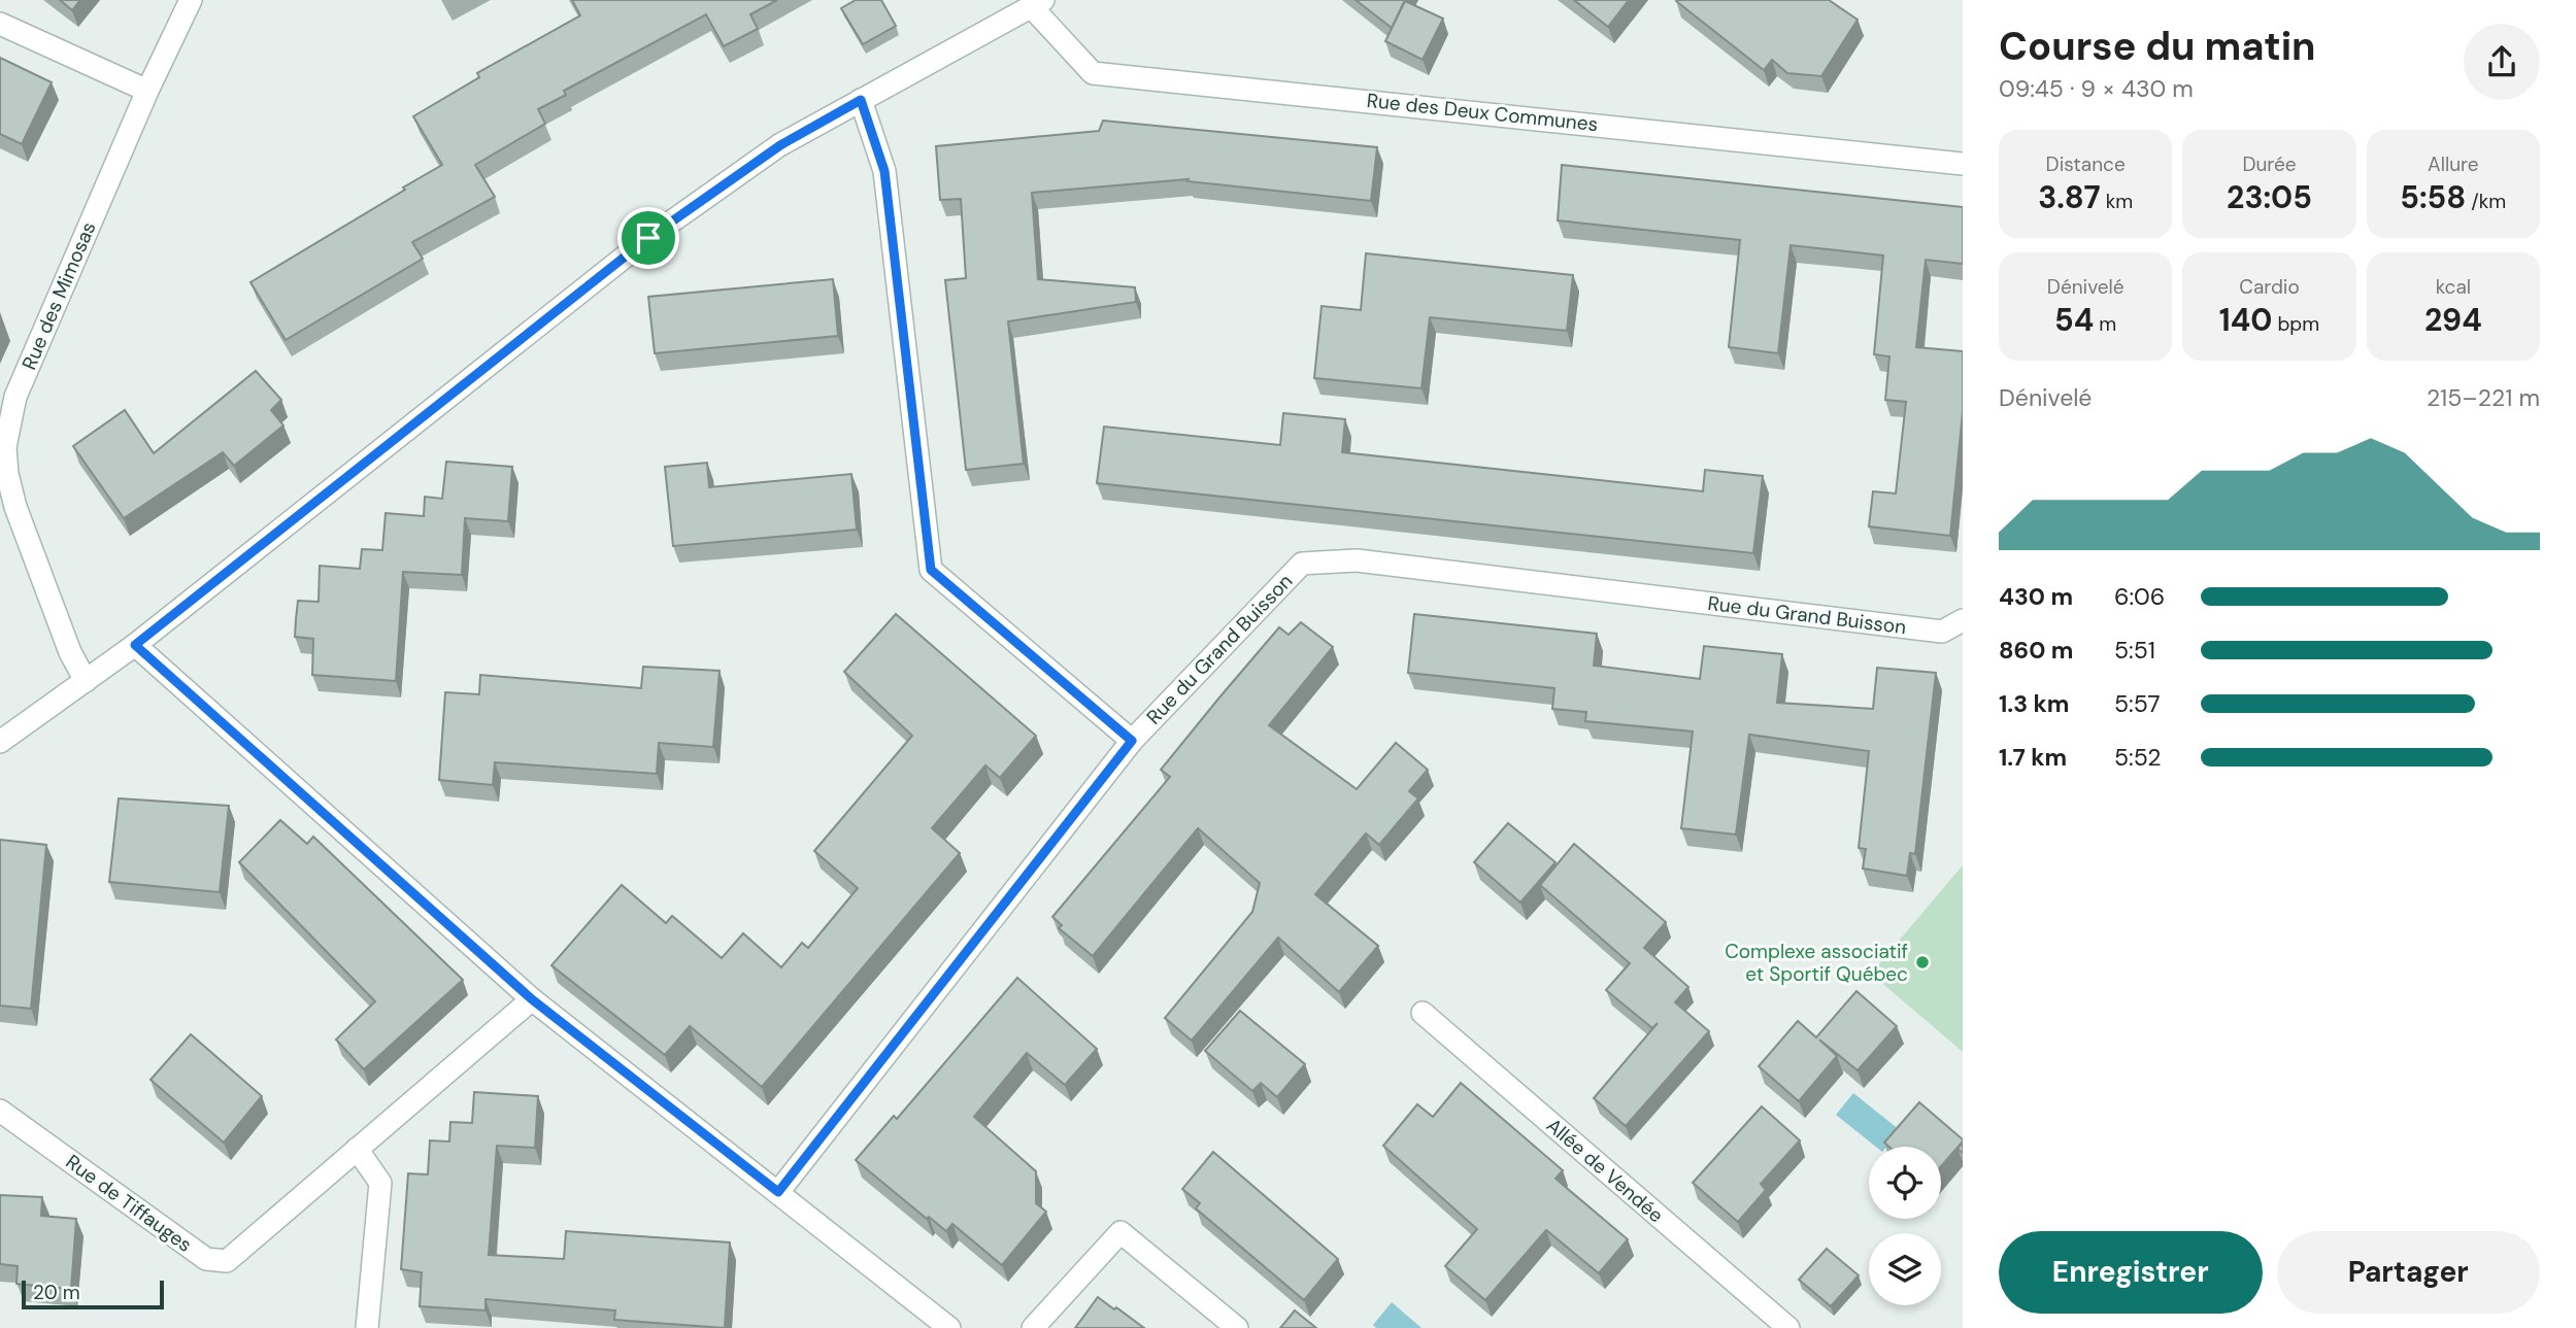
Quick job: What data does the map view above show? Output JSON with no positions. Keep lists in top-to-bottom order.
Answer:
{
  "streets": {
    "street": [
      "Rue des Deux Communes",
      "Rue des Mimosas",
      "Rue du Grand Buisson",
      "Allée de Vendée",
      "Rue de Tiffauges"
    ]
  },
  "places": ["Complexe associatif et Sportif Québec"],
  "scale_bar": "20 m",
  "page": {
    "heading": ["Course du matin", "09:45 · 9 × 430 m"],
    "stats": [
      ["Distance", "3.87 km"],
      ["Durée", "23:05"],
      ["Allure", "5:58 /km"],
      ["Dénivelé", "54 m"],
      ["Cardio", "140 bpm"],
      ["kcal", "294"]
    ],
    "chart": ["Dénivelé", "215–221 m"],
    "list": [
      {
        "name": "430 m",
        "note": "6:06"
      },
      {
        "name": "860 m",
        "note": "5:51"
      },
      {
        "name": "1.3 km",
        "note": "5:57"
      },
      {
        "name": "1.7 km",
        "note": "5:52"
      }
    ],
    "buttons": ["Enregistrer", "Partager"],
    "scale": "20 m"
  }
}
